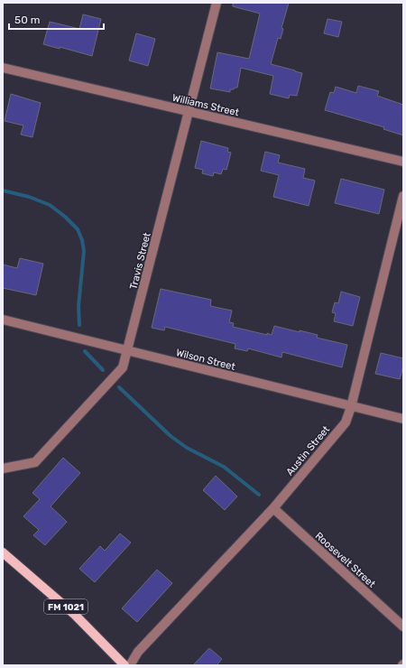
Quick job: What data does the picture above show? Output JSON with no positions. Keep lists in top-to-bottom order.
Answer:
{
  "streets": {
    "main road": ["FM 1021"],
    "street": [
      "Williams Street",
      "Travis Street",
      "Wilson Street",
      "Austin Street",
      "Roosevelt Street"
    ]
  },
  "crossings": [
    ["Williams Street", "Travis Street"],
    ["Travis Street", "Wilson Street"],
    ["Wilson Street", "Austin Street"],
    ["Austin Street", "Roosevelt Street"]
  ],
  "scale_bar": "50 m"
}
